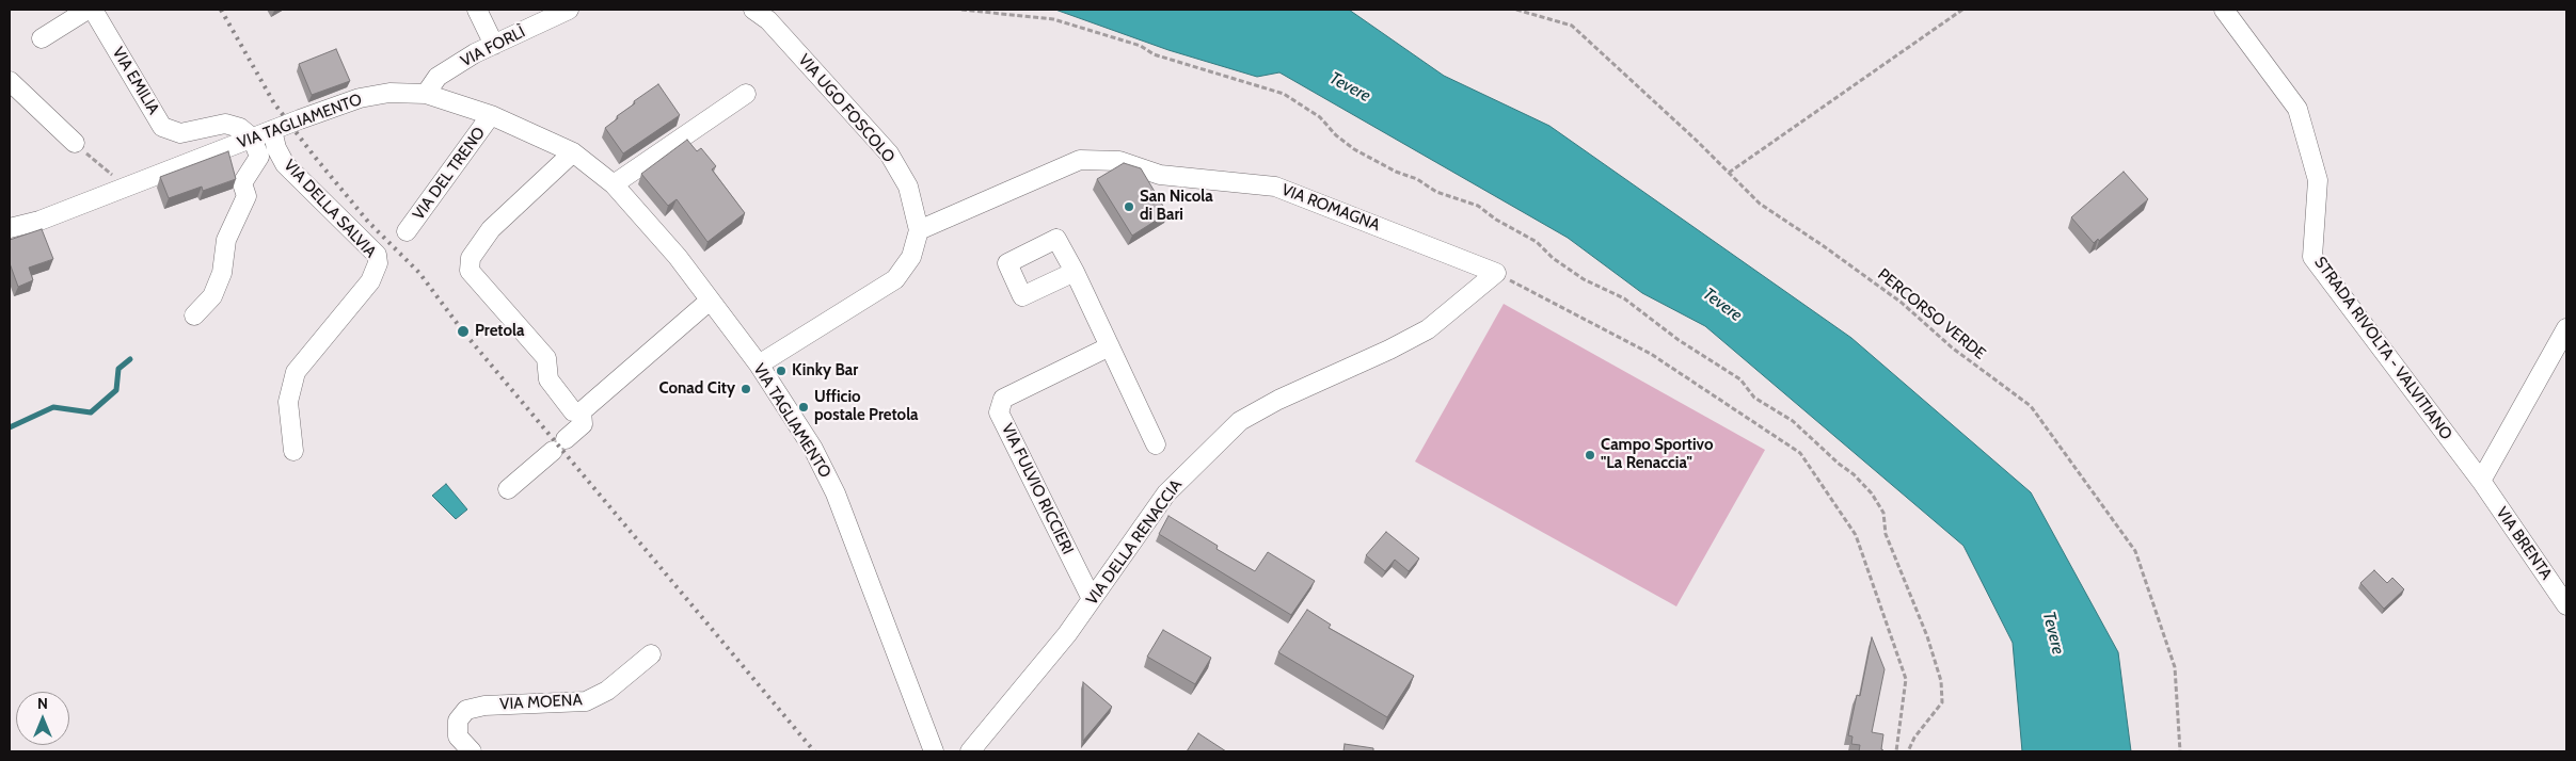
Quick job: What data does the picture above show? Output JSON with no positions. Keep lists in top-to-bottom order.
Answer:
{
  "streets": {
    "street": [
      "VIA FORLÌ",
      "VIA EMILIA",
      "VIA UGO FOSCOLO",
      "VIA TAGLIAMENTO",
      "VIA DEL TRENO",
      "VIA ROMAGNA",
      "VIA DELLA SALVIA",
      "STRADA RIVOLTA - VALVITIANO",
      "VIA FULVIO RICCIERI",
      "VIA DELLA RENACCIA",
      "VIA BRENTA",
      "VIA MOENA"
    ],
    "path": ["PERCORSO VERDE"]
  },
  "crossings": [
    ["VIA FORLÌ", "VIA TAGLIAMENTO"],
    ["VIA EMILIA", "VIA TAGLIAMENTO"],
    ["VIA UGO FOSCOLO", "VIA TAGLIAMENTO"],
    ["VIA UGO FOSCOLO", "VIA ROMAGNA"],
    ["VIA TAGLIAMENTO", "VIA DEL TRENO"],
    ["VIA TAGLIAMENTO", "VIA DELLA SALVIA"],
    ["VIA ROMAGNA", "VIA DELLA RENACCIA"],
    ["STRADA RIVOLTA - VALVITIANO", "VIA BRENTA"],
    ["VIA FULVIO RICCIERI", "VIA DELLA RENACCIA"]
  ],
  "water": ["Tevere"],
  "places": [
    "San Nicola di Bari",
    "Pretola",
    "Kinky Bar",
    "Conad City",
    "Ufficio postale Pretola",
    "Campo Sportivo \"La Renaccia\""
  ],
  "north": "top"
}
